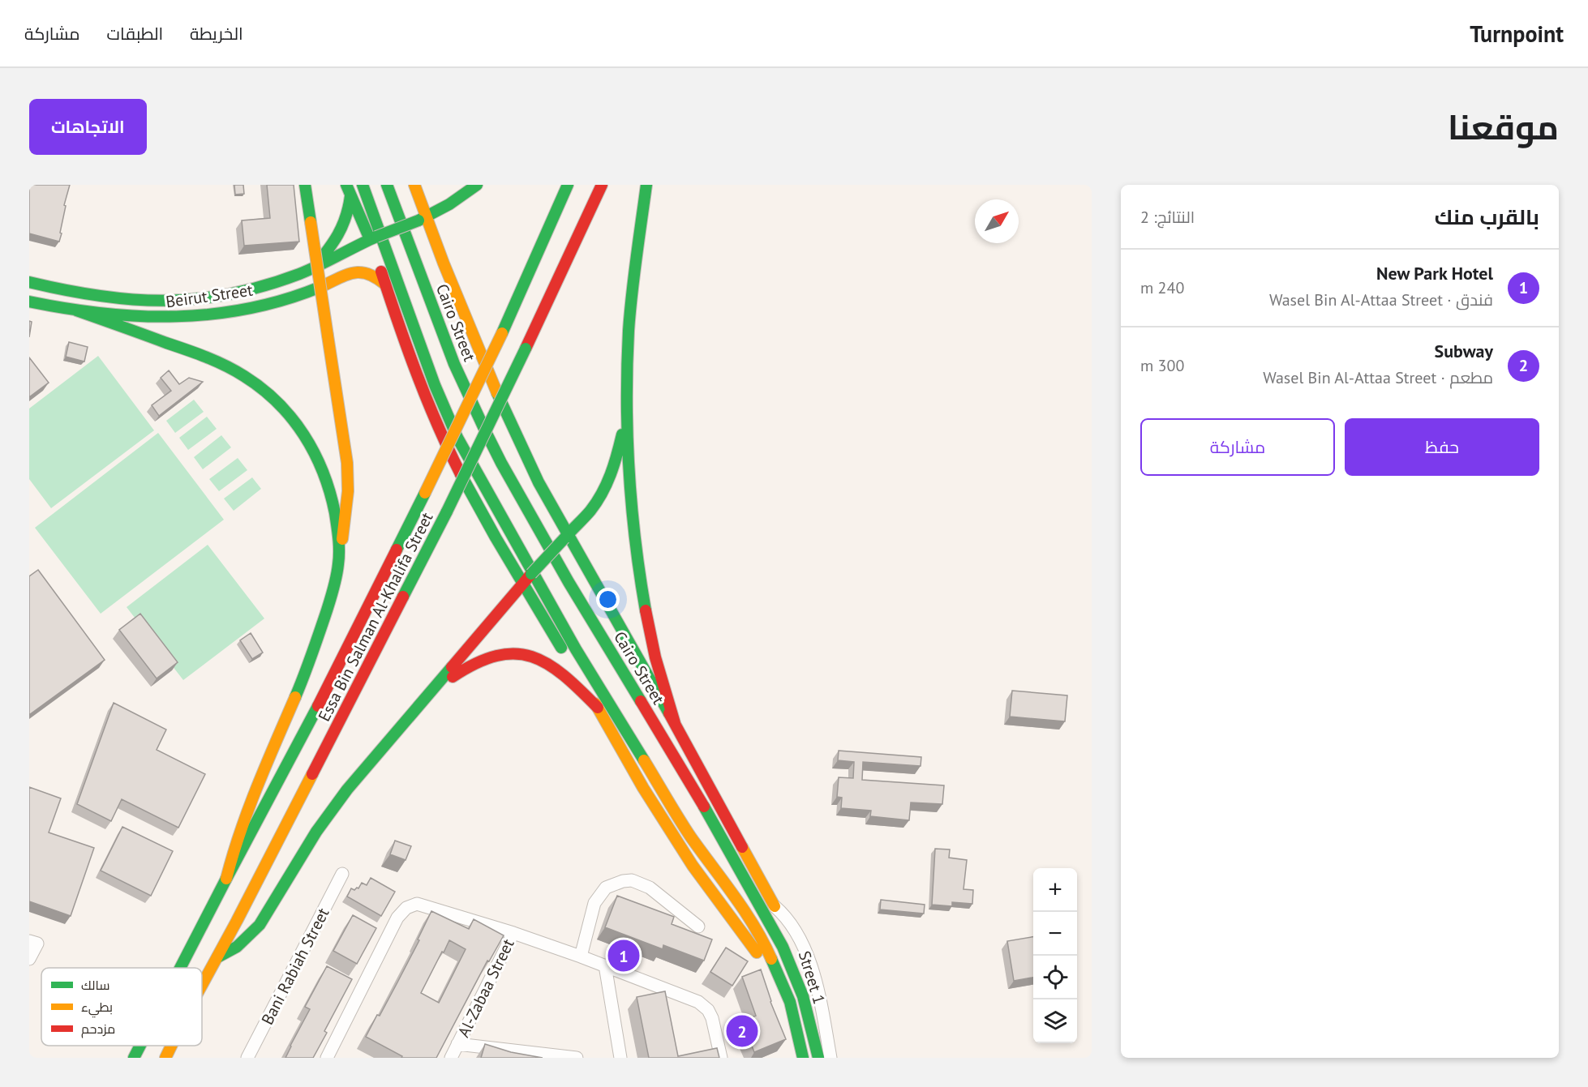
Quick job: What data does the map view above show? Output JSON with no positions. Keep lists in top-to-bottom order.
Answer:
{
  "streets": {
    "main road": ["Beirut Street", "Cairo Street", "Essa Bin Salman Al-Khalifa Street"],
    "street": ["Bani Rabiah Street", "Street 1", "Al-Zabaa Street"]
  },
  "legend": ["سالك", "بطيء", "مزدحم"],
  "north": "top right",
  "page": {
    "header": "Turnpoint",
    "nav": ["الخريطة", "الطبقات", "مشاركة"],
    "title": "موقعنا",
    "buttons": [
      "الاتجاهات",
      ["حفظ", "مشاركة"]
    ],
    "heading": ["بالقرب منك", "النتائج: 2"],
    "list": [
      {
        "mark": "1",
        "name": "New Park Hotel",
        "note": "فندق · Wasel Bin Al-Attaa Street",
        "value": "240 m"
      },
      {
        "mark": "2",
        "name": "Subway",
        "note": "مطعم · Wasel Bin Al-Attaa Street",
        "value": "300 m"
      }
    ],
    "map_buttons": ["+", "−"],
    "pins": ["1", "2"]
  }
}
